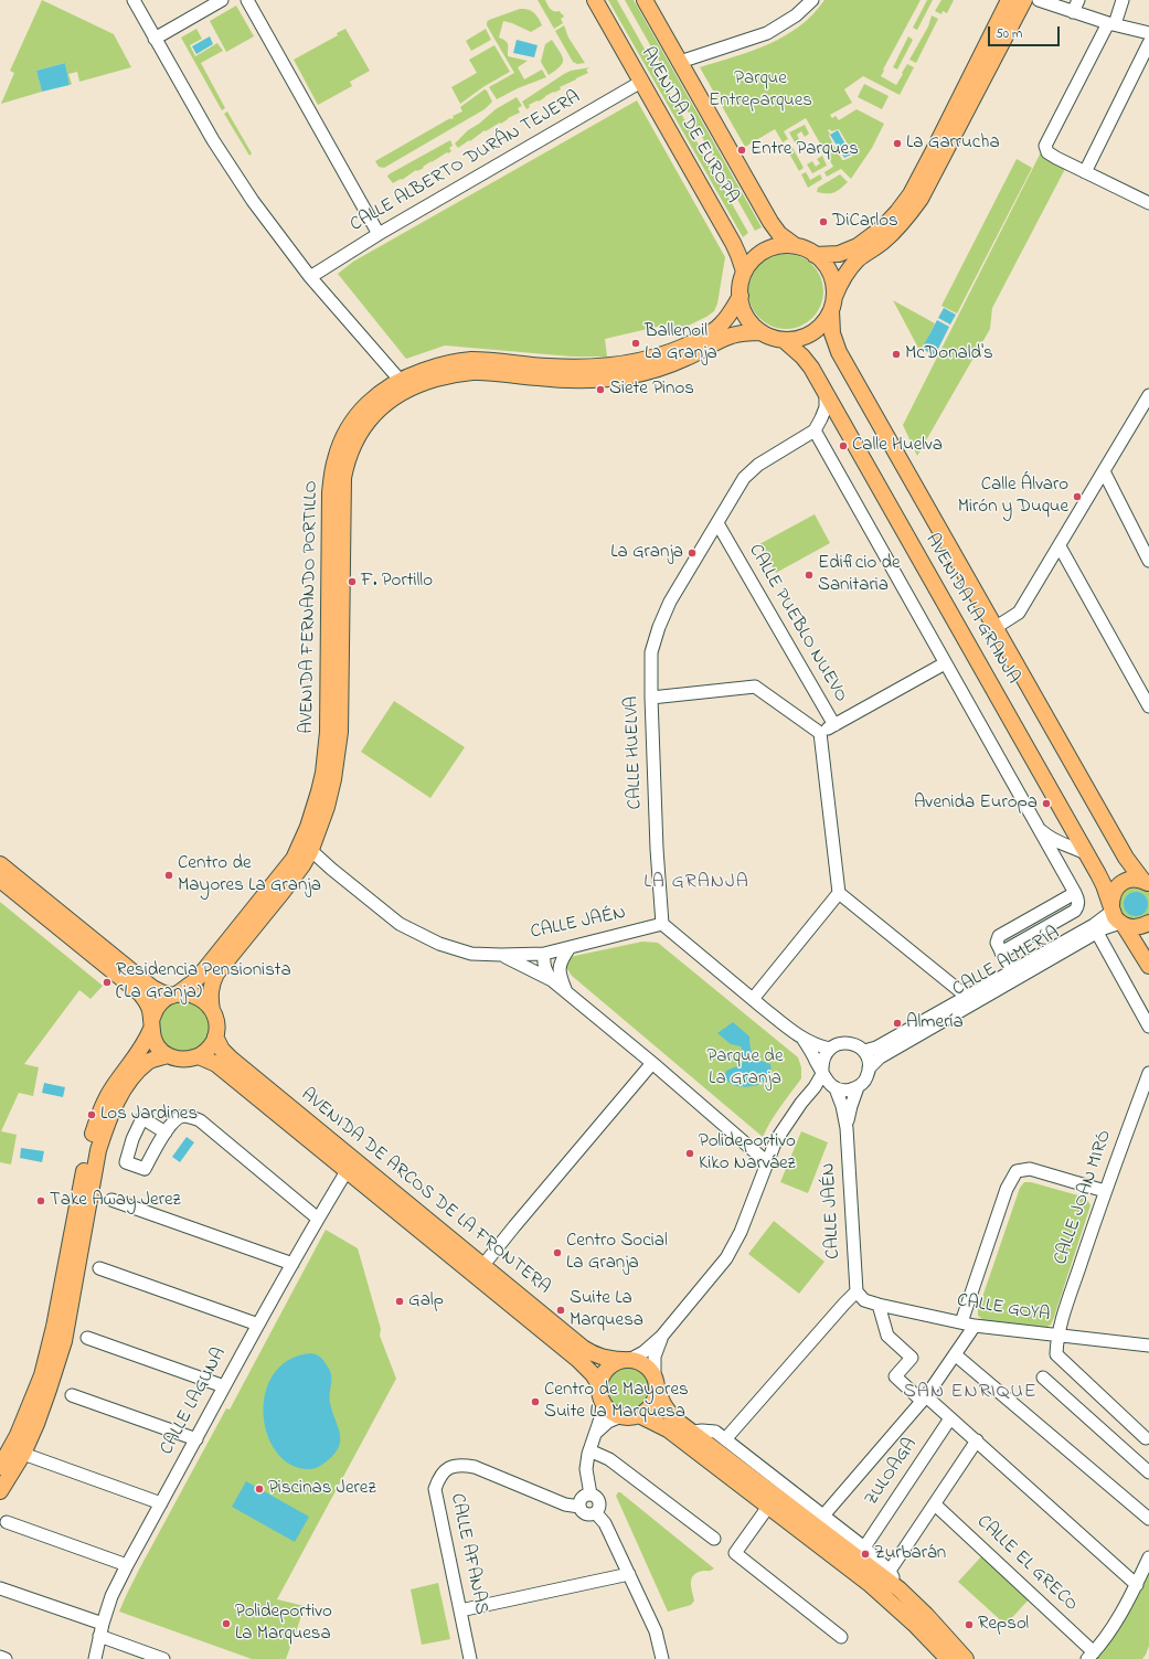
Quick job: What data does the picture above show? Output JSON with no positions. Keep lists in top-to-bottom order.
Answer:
{
  "streets": {
    "main road": [
      "AVENIDA DE EUROPA",
      "AVENIDA FERNANDO PORTILLO",
      "AVENIDA LA GRANJA",
      "AVENIDA DE ARCOS DE LA FRONTERA"
    ],
    "street": [
      "CALLE ALBERTO DURÁN TEJERA",
      "CALLE PUEBLO NUEVO",
      "CALLE HUELVA",
      "CALLE JAÉN",
      "CALLE ALMERÍA",
      "CALLE JOAN MIRÓ",
      "CALLE GOYA",
      "CALLE LAGUNA",
      "ZULOAGA",
      "CALLE AFANAS",
      "CALLE EL GRECO"
    ]
  },
  "crossings": [
    ["AVENIDA DE EUROPA", "CALLE ALBERTO DURÁN TEJERA"],
    ["AVENIDA DE EUROPA", "AVENIDA FERNANDO PORTILLO"],
    ["AVENIDA DE EUROPA", "AVENIDA LA GRANJA"],
    ["AVENIDA FERNANDO PORTILLO", "AVENIDA LA GRANJA"],
    ["AVENIDA FERNANDO PORTILLO", "CALLE JAÉN"],
    ["AVENIDA FERNANDO PORTILLO", "AVENIDA DE ARCOS DE LA FRONTERA"],
    ["AVENIDA LA GRANJA", "CALLE ALMERÍA"],
    ["CALLE PUEBLO NUEVO", "CALLE HUELVA"],
    ["CALLE HUELVA", "CALLE JAÉN"],
    ["CALLE JAÉN", "CALLE ALMERÍA"],
    ["CALLE JAÉN", "CALLE GOYA"],
    ["AVENIDA DE ARCOS DE LA FRONTERA", "CALLE LAGUNA"],
    ["CALLE JOAN MIRÓ", "CALLE GOYA"]
  ],
  "districts": ["LA GRANJA", "SAN ENRIQUE"],
  "parks": ["Parque Entreparques", "Parque de La Granja"],
  "places": [
    "La Garrucha",
    "Entre Parques",
    "DiCarlos",
    "Ballenoil La Granja",
    "McDonald's",
    "Siete Pinos",
    "Calle Huelva",
    "Calle Álvaro Mirón y Duque",
    "La Granja",
    "Edificio de Sanitaria",
    "F. Portillo",
    "Avenida Europa",
    "Centro de Mayores La Granja",
    "Residencia Pensionista (La Granja)",
    "Almería",
    "Los Jardines",
    "Polideportivo Kiko Narváez",
    "Take Away Jerez",
    "Centro Social La Granja",
    "Galp",
    "Suite La Marquesa",
    "Centro de Mayores Suite La Marquesa",
    "Piscinas Jerez",
    "Zurbarán",
    "Polideportivo La Marquesa",
    "Repsol"
  ],
  "scale_bar": "50 m"
}
